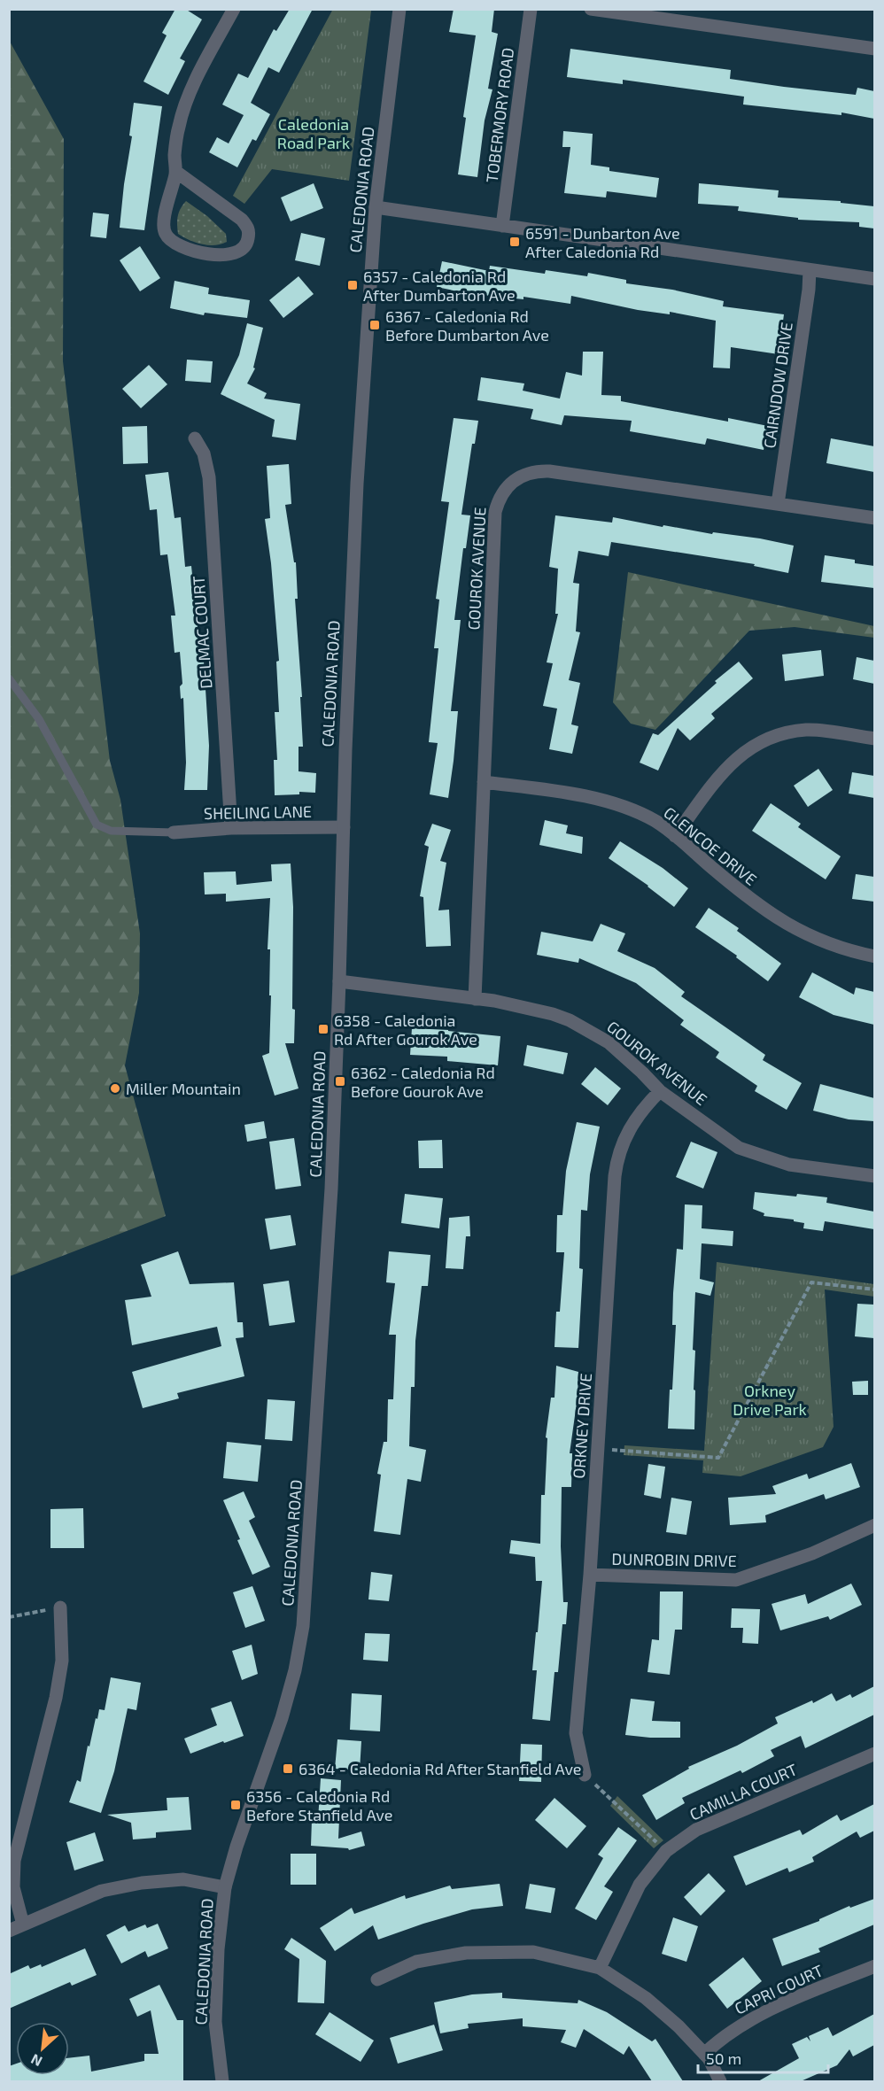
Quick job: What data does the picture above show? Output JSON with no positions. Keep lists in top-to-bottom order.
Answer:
{
  "streets": {
    "street": [
      "TOBERMORY ROAD",
      "CALEDONIA ROAD",
      "CAIRNDOW DRIVE",
      "GOUROK AVENUE",
      "DELMAC COURT",
      "SHEILING LANE",
      "GLENCOE DRIVE",
      "ORKNEY DRIVE",
      "DUNROBIN DRIVE",
      "CAMILLA COURT",
      "CAPRI COURT"
    ]
  },
  "crossings": [
    ["CALEDONIA ROAD", "GOUROK AVENUE"],
    ["CALEDONIA ROAD", "SHEILING LANE"],
    ["CAIRNDOW DRIVE", "GOUROK AVENUE"],
    ["GOUROK AVENUE", "GLENCOE DRIVE"],
    ["GOUROK AVENUE", "ORKNEY DRIVE"],
    ["DELMAC COURT", "SHEILING LANE"],
    ["ORKNEY DRIVE", "DUNROBIN DRIVE"]
  ],
  "parks": ["Caledonia Road Park", "Orkney Drive Park"],
  "places": {
    "transit": [
      "6591 - Dunbarton Ave After Caledonia Rd",
      "6357 - Caledonia Rd After Dumbarton Ave",
      "6367 - Caledonia Rd Before Dumbarton Ave",
      "6358 - Caledonia Rd After Gourok Ave",
      "6362 - Caledonia Rd Before Gourok Ave",
      "6364 - Caledonia Rd After Stanfield Ave",
      "6356 - Caledonia Rd Before Stanfield Ave"
    ],
    "other": ["Miller Mountain"]
  },
  "scale_bar": "50 m",
  "north": "bottom left"
}
